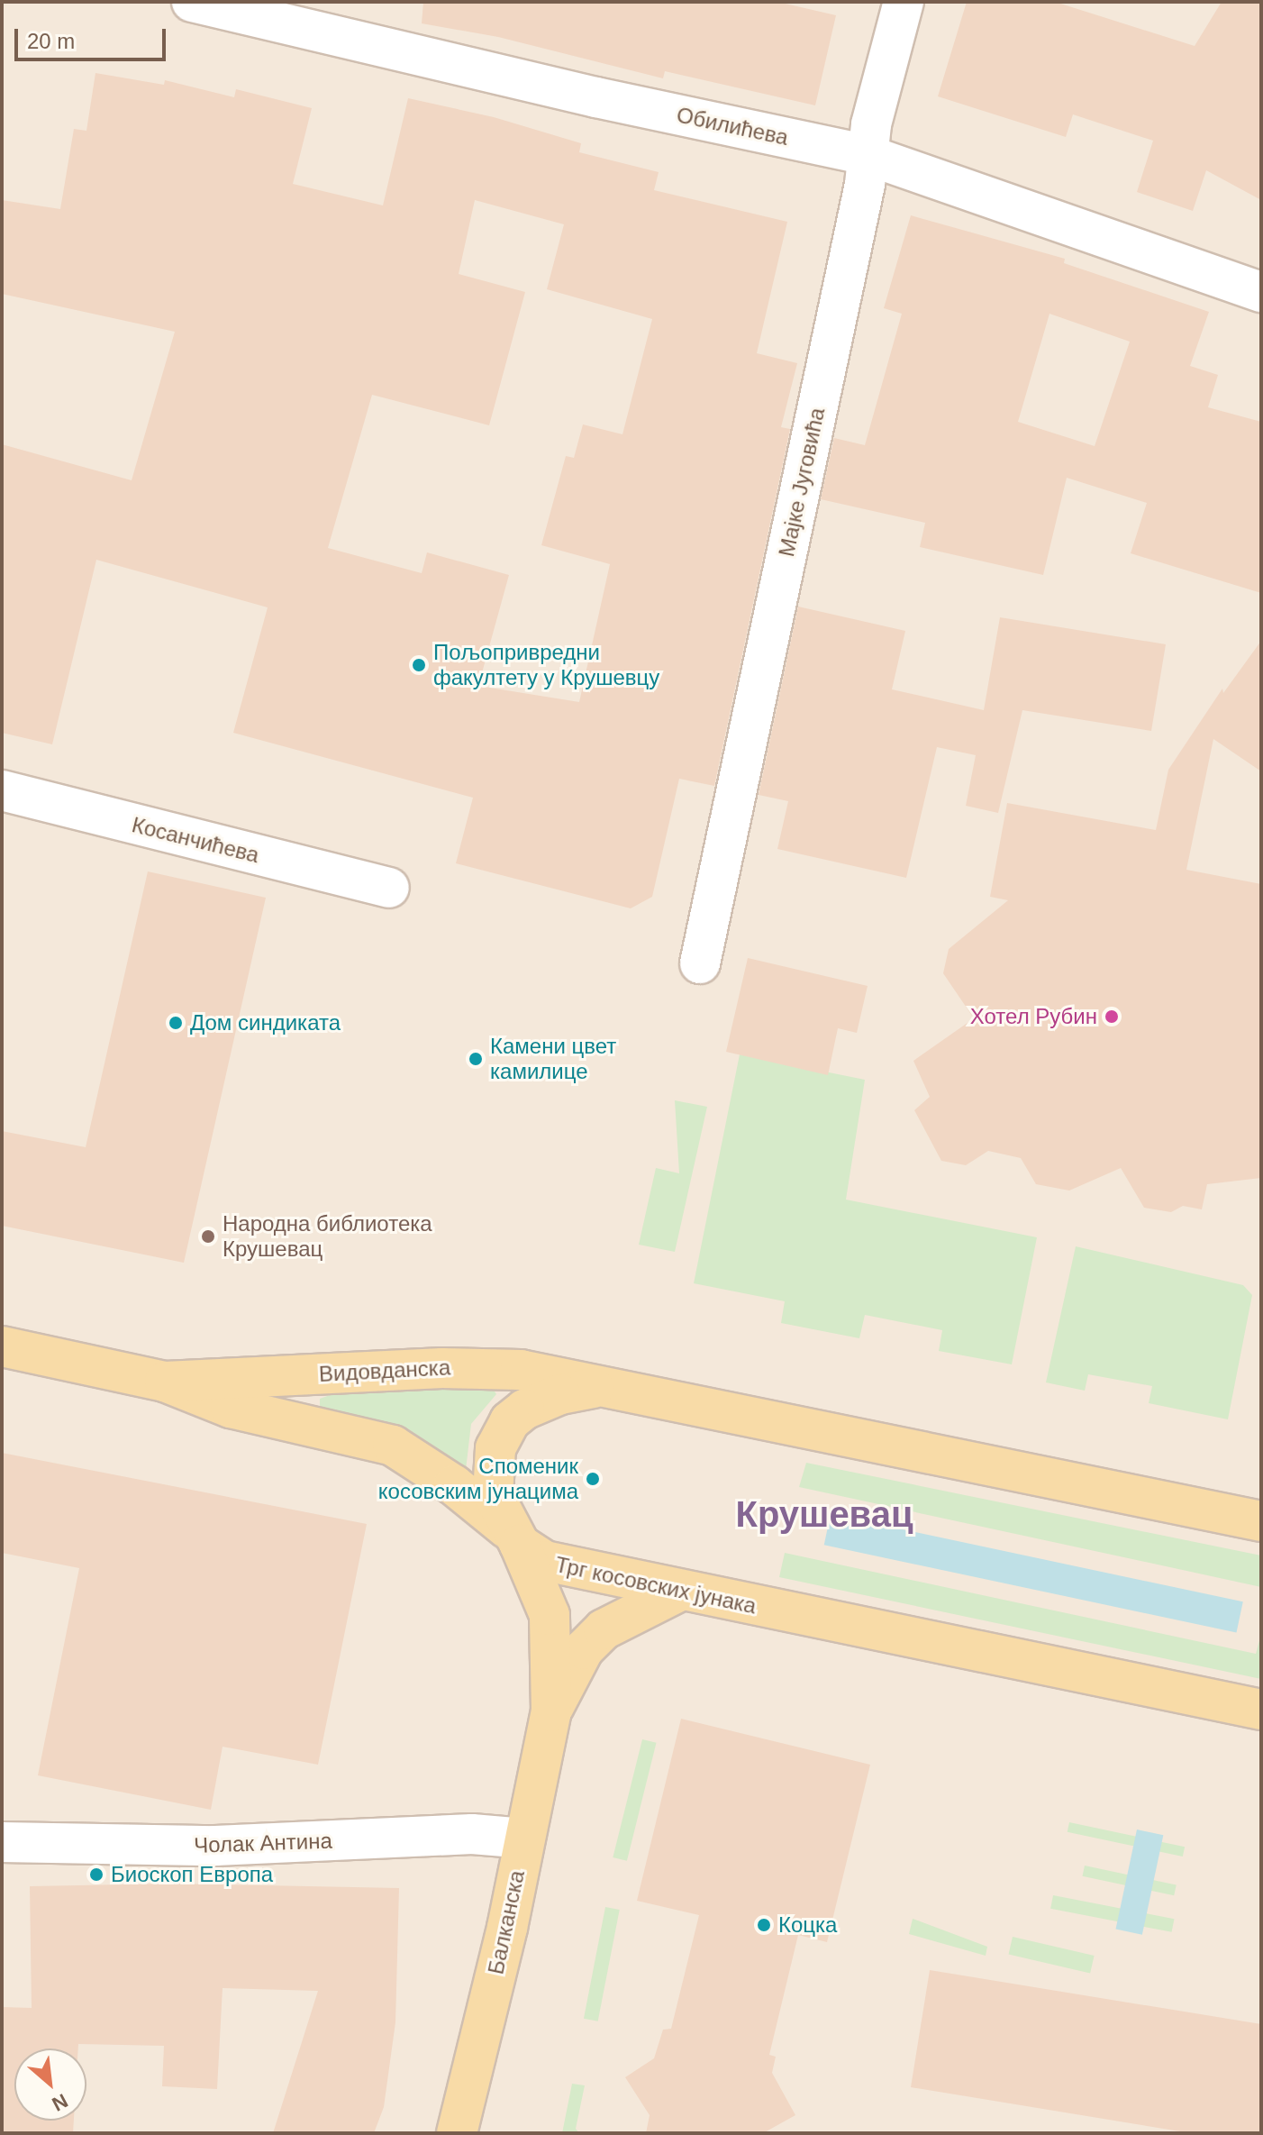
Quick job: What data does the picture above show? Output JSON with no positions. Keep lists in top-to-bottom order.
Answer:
{
  "streets": {
    "main road": ["Видовданска", "Трг косовских јунака", "Балканска"],
    "street": [
      "Обилићева",
      "Мајке Југовића",
      "Косанчићева",
      "Чолак Антина"
    ]
  },
  "crossings": [
    ["Обилићева", "Мајке Југовића"],
    ["Видовданска", "Трг косовских јунака"],
    ["Видовданска", "Балканска"],
    ["Трг косовских јунака", "Балканска"],
    ["Чолак Антина", "Балканска"]
  ],
  "districts": ["Крушевац"],
  "places": [
    "Пољопривредни факултету у Крушевцу",
    "Хотел Рубин",
    "Дом синдиката",
    "Камени цвет камилице",
    "Народна библиотека Крушевац",
    "Споменик косовским јунацима",
    "Биоскоп Европа",
    "Коцка"
  ],
  "scale_bar": "20 m",
  "north": "bottom right"
}
